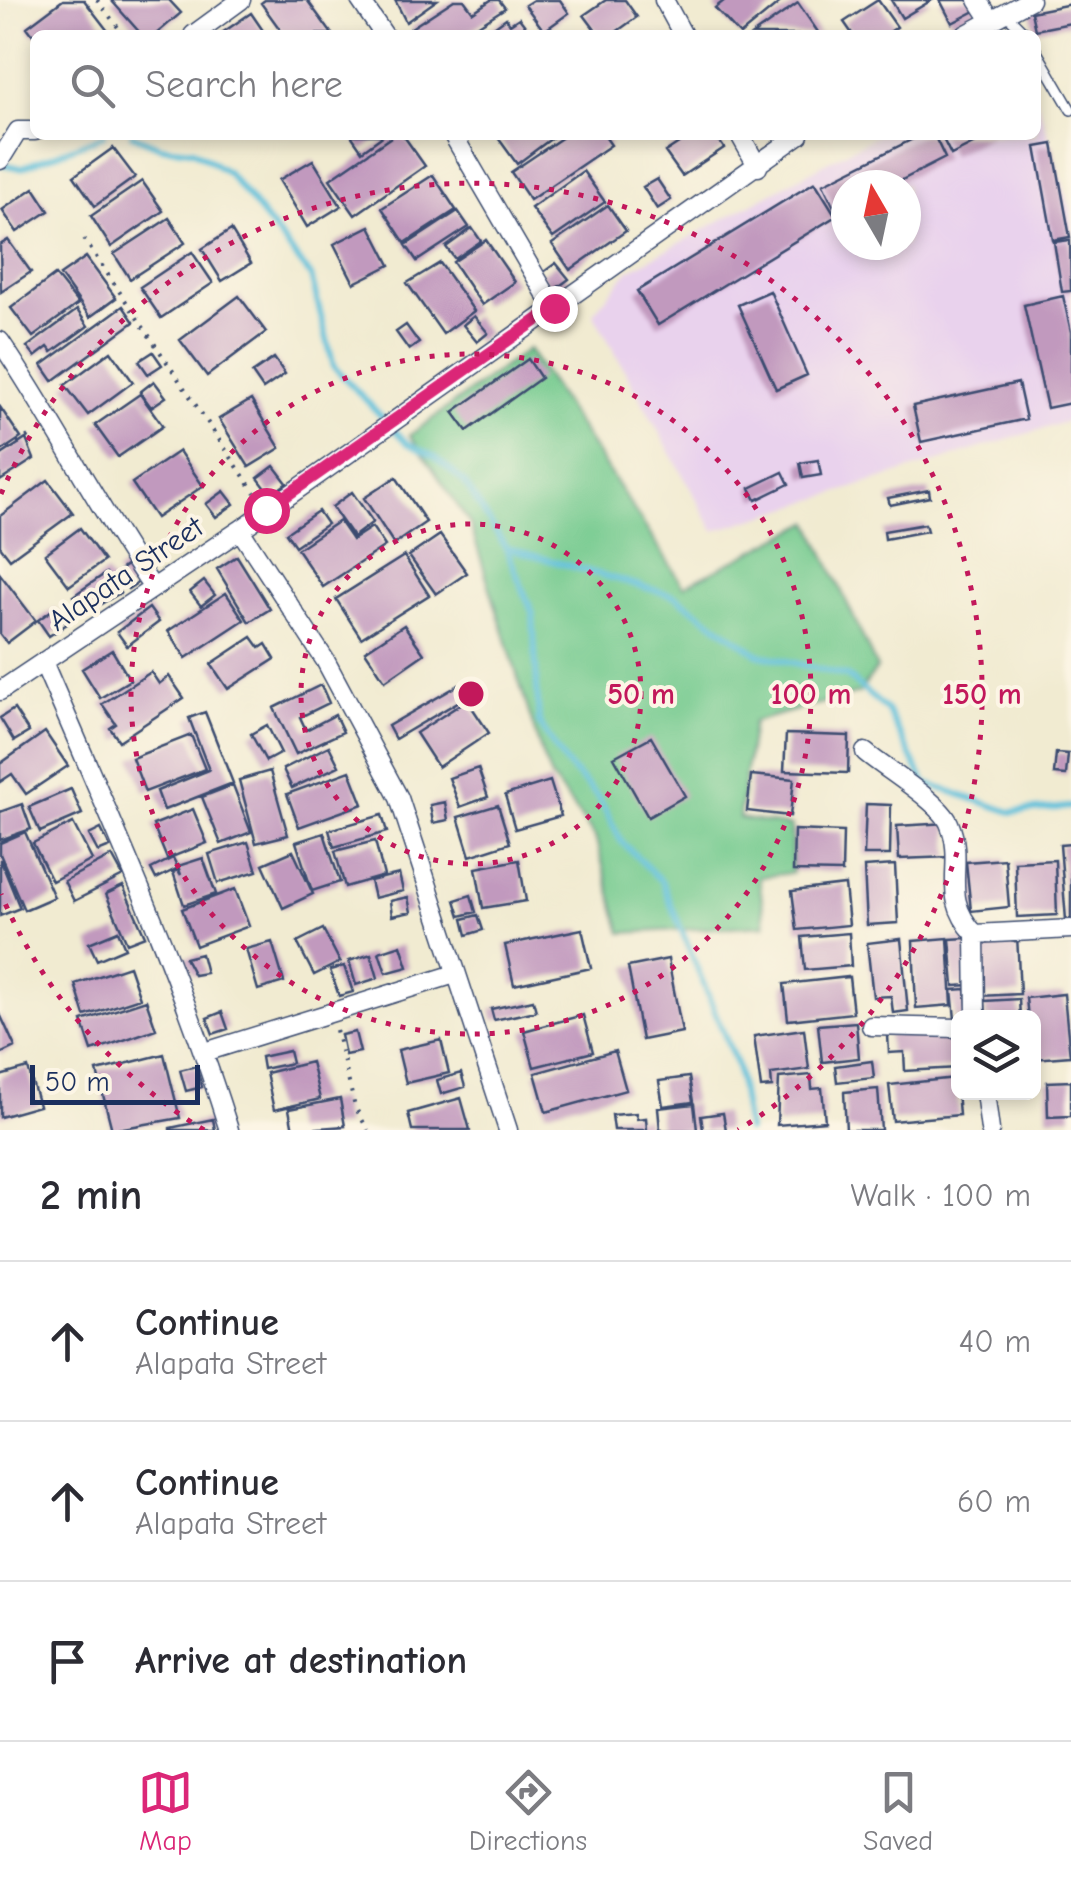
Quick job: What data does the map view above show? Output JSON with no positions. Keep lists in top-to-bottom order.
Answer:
{
  "streets": {
    "street": ["Alapata Street"]
  },
  "scale_bar": "50 m",
  "north": "top",
  "page": {
    "search": "Search here",
    "scale": "50 m",
    "heading": ["2 min", "Walk · 100 m"],
    "list": [
      ["Continue", "Alapata Street", "40 m"],
      ["Continue", "Alapata Street", "60 m"],
      "Arrive at destination"
    ],
    "nav": ["Map", "Directions", "Saved"]
  },
  "rings": ["50 m", "100 m", "150 m"]
}
